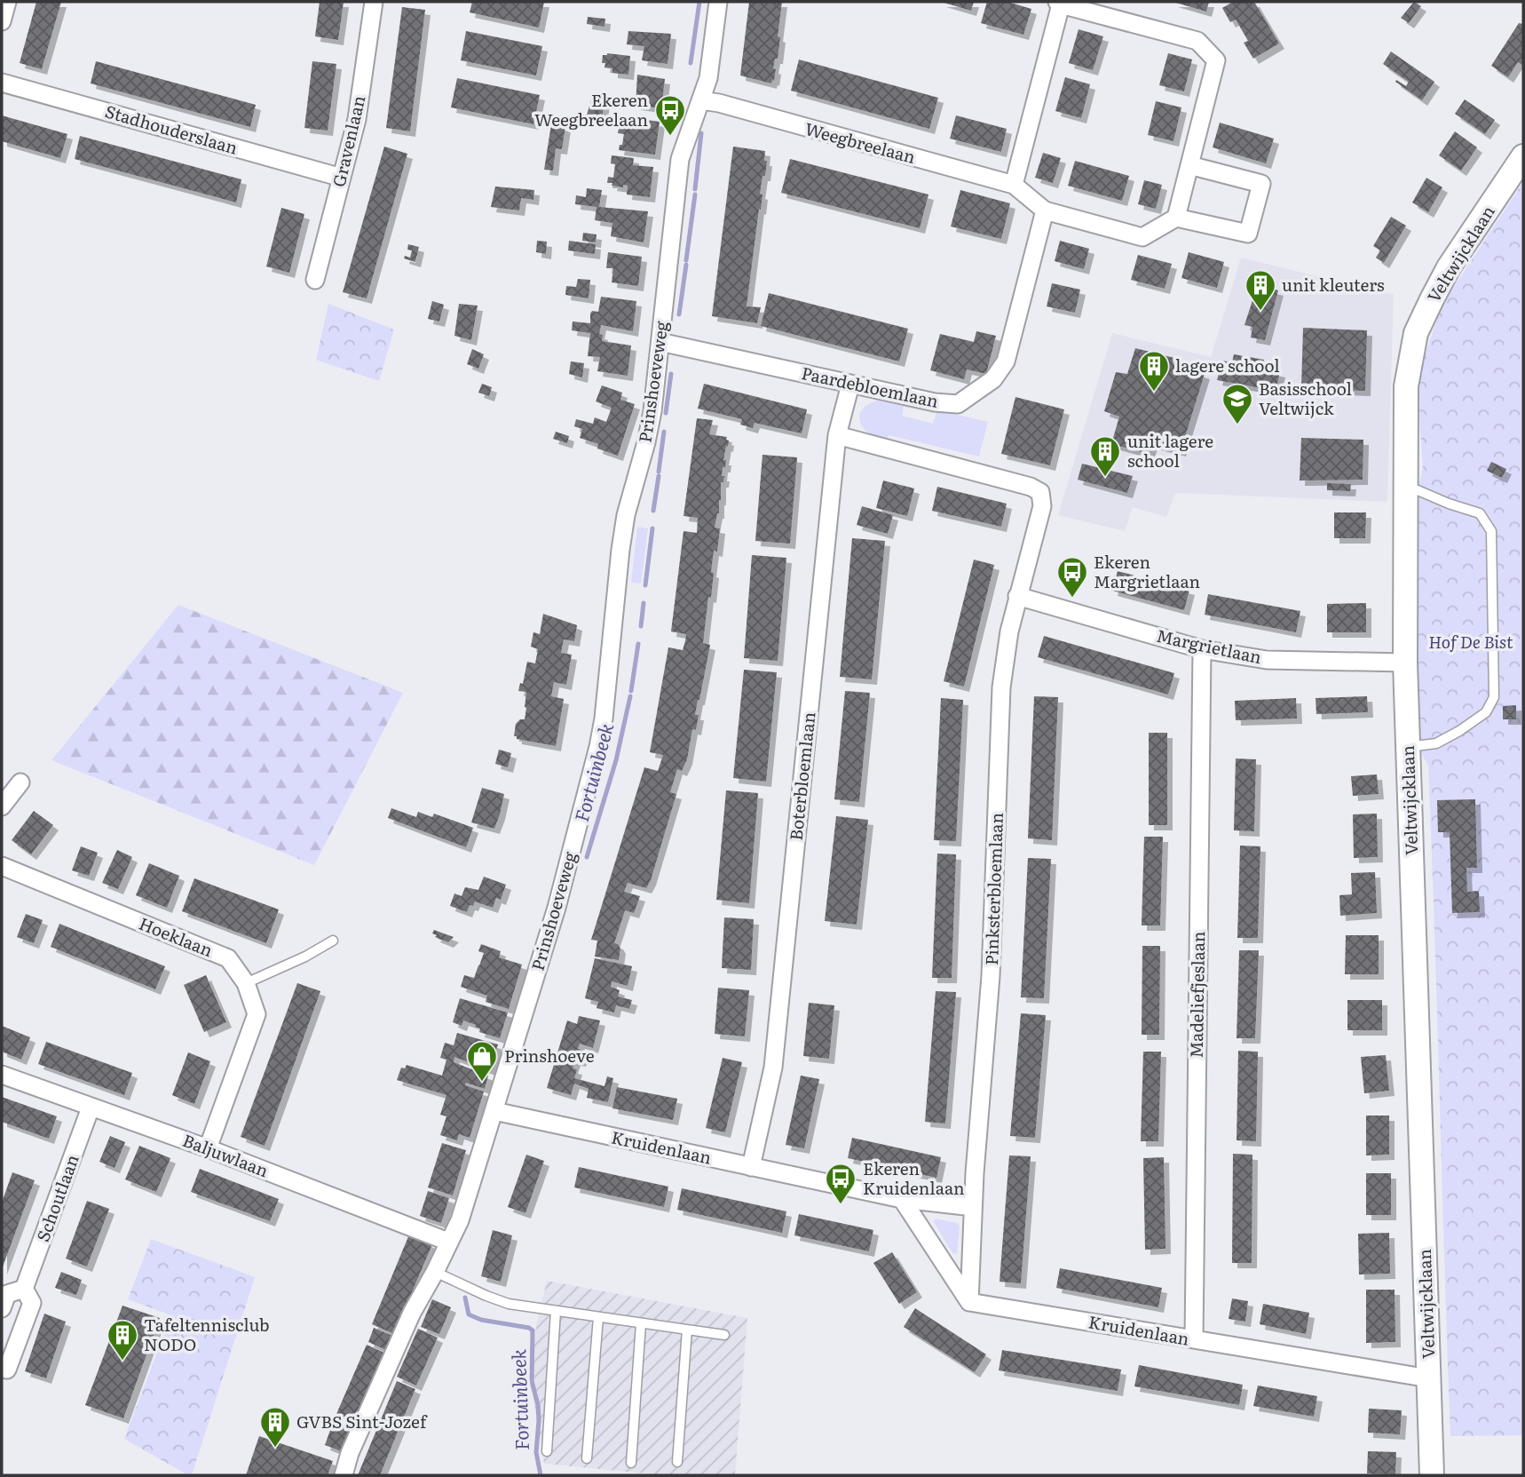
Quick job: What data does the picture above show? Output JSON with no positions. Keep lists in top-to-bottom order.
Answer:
{
  "streets": {
    "street": [
      "Stadhouderslaan",
      "Gravenlaan",
      "Weegbreelaan",
      "Veltwijcklaan",
      "Prinshoeveweg",
      "Paardebloemlaan",
      "Margrietlaan",
      "Boterbloemlaan",
      "Pinksterbloemlaan",
      "Hoeklaan",
      "Madeliefjeslaan",
      "Kruidenlaan",
      "Baljuwlaan",
      "Schoutlaan"
    ]
  },
  "crossings": [
    ["Stadhouderslaan", "Gravenlaan"],
    ["Weegbreelaan", "Prinshoeveweg"],
    ["Weegbreelaan", "Paardebloemlaan"],
    ["Veltwijcklaan", "Margrietlaan"],
    ["Veltwijcklaan", "Kruidenlaan"],
    ["Prinshoeveweg", "Paardebloemlaan"],
    ["Prinshoeveweg", "Kruidenlaan"],
    ["Prinshoeveweg", "Baljuwlaan"],
    ["Paardebloemlaan", "Boterbloemlaan"],
    ["Margrietlaan", "Pinksterbloemlaan"],
    ["Margrietlaan", "Madeliefjeslaan"],
    ["Boterbloemlaan", "Pinksterbloemlaan"],
    ["Boterbloemlaan", "Kruidenlaan"],
    ["Pinksterbloemlaan", "Kruidenlaan"],
    ["Hoeklaan", "Baljuwlaan"],
    ["Madeliefjeslaan", "Kruidenlaan"],
    ["Baljuwlaan", "Schoutlaan"]
  ],
  "water": ["Fortuinbeek"],
  "parks": ["Hof De Bist"],
  "places": {
    "bus stop": ["Ekeren Weegbreelaan", "Ekeren Margrietlaan", "Ekeren Kruidenlaan"],
    "building": [
      "unit kleuters",
      "lagere school",
      "unit lagere school",
      "Tafeltennisclub NODO",
      "GVBS Sint-Jozef"
    ],
    "school or university": ["Basisschool Veltwijck"],
    "shop": ["Prinshoeve"]
  }
}
